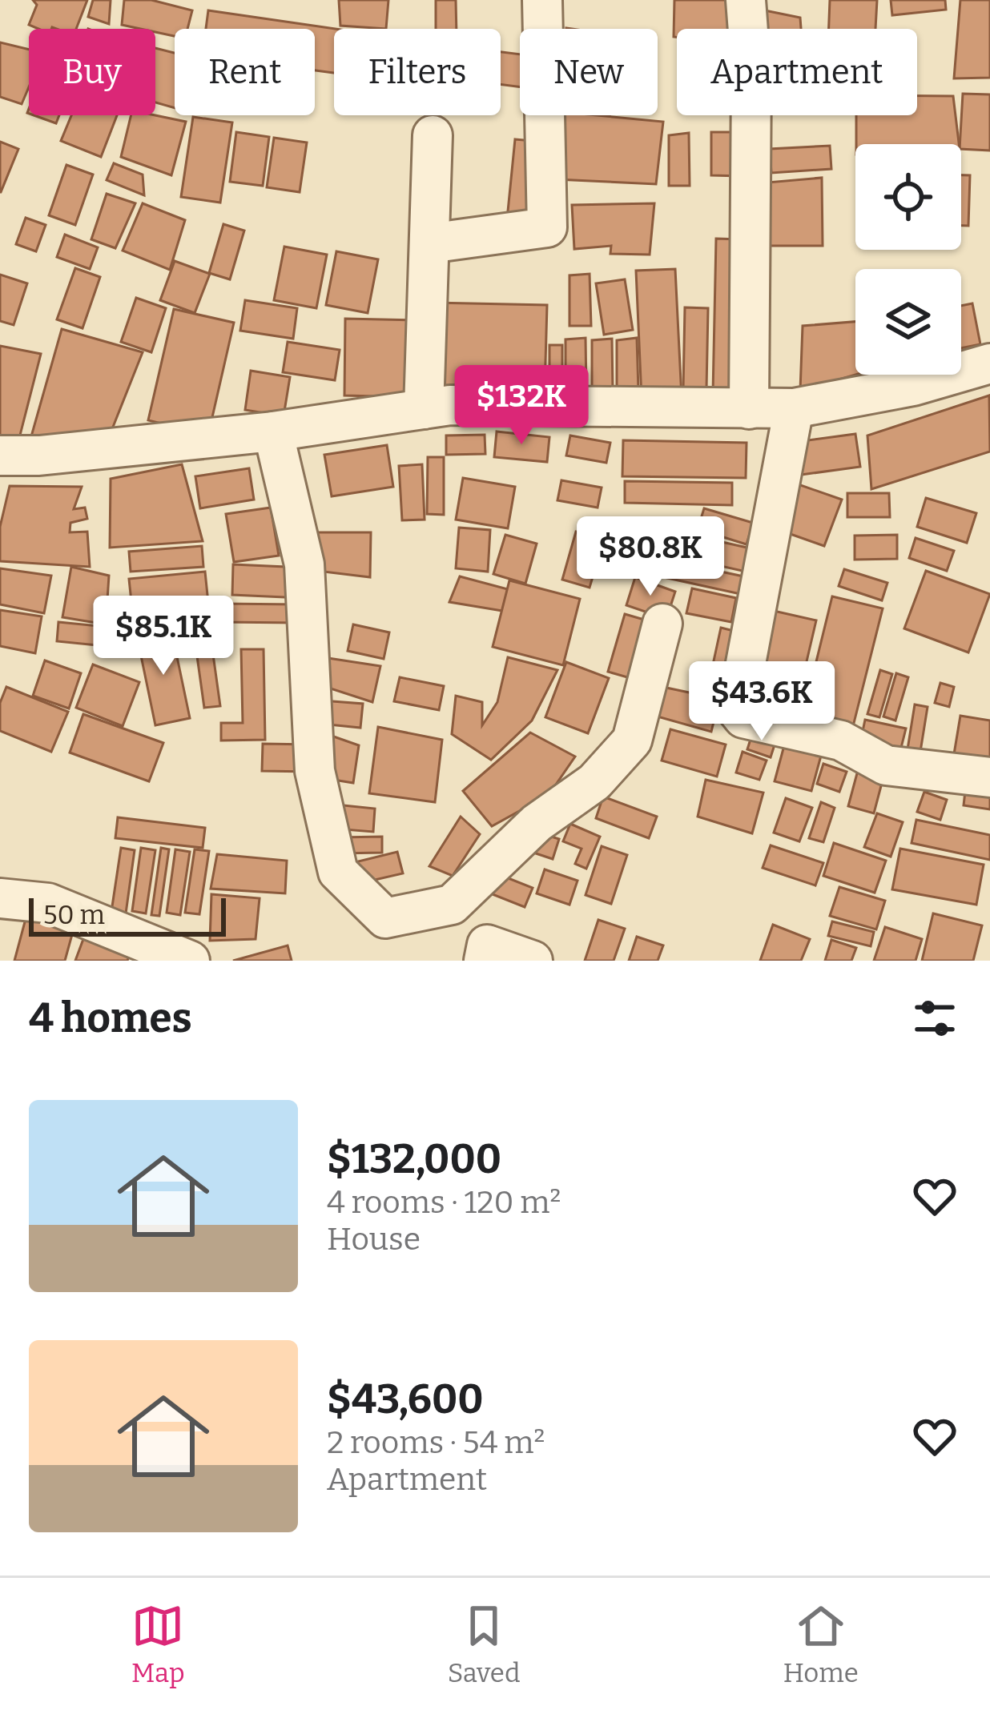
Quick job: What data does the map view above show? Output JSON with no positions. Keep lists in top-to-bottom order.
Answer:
{
  "scale_bar": "50 m",
  "page": {
    "chip": [
      "Buy",
      "Rent",
      "Filters",
      "New",
      "Apartment"
    ],
    "price": [
      "$132K",
      "$80.8K",
      "$85.1K",
      "$43.6K"
    ],
    "scale": "50 m",
    "heading": "4 homes",
    "list": [
      {
        "name": "$132,000",
        "note": "4 rooms · 120 m² · House"
      },
      {
        "name": "$43,600",
        "note": "2 rooms · 54 m² · Apartment"
      }
    ],
    "tabs": ["Map", "Saved", "Home"]
  }
}
